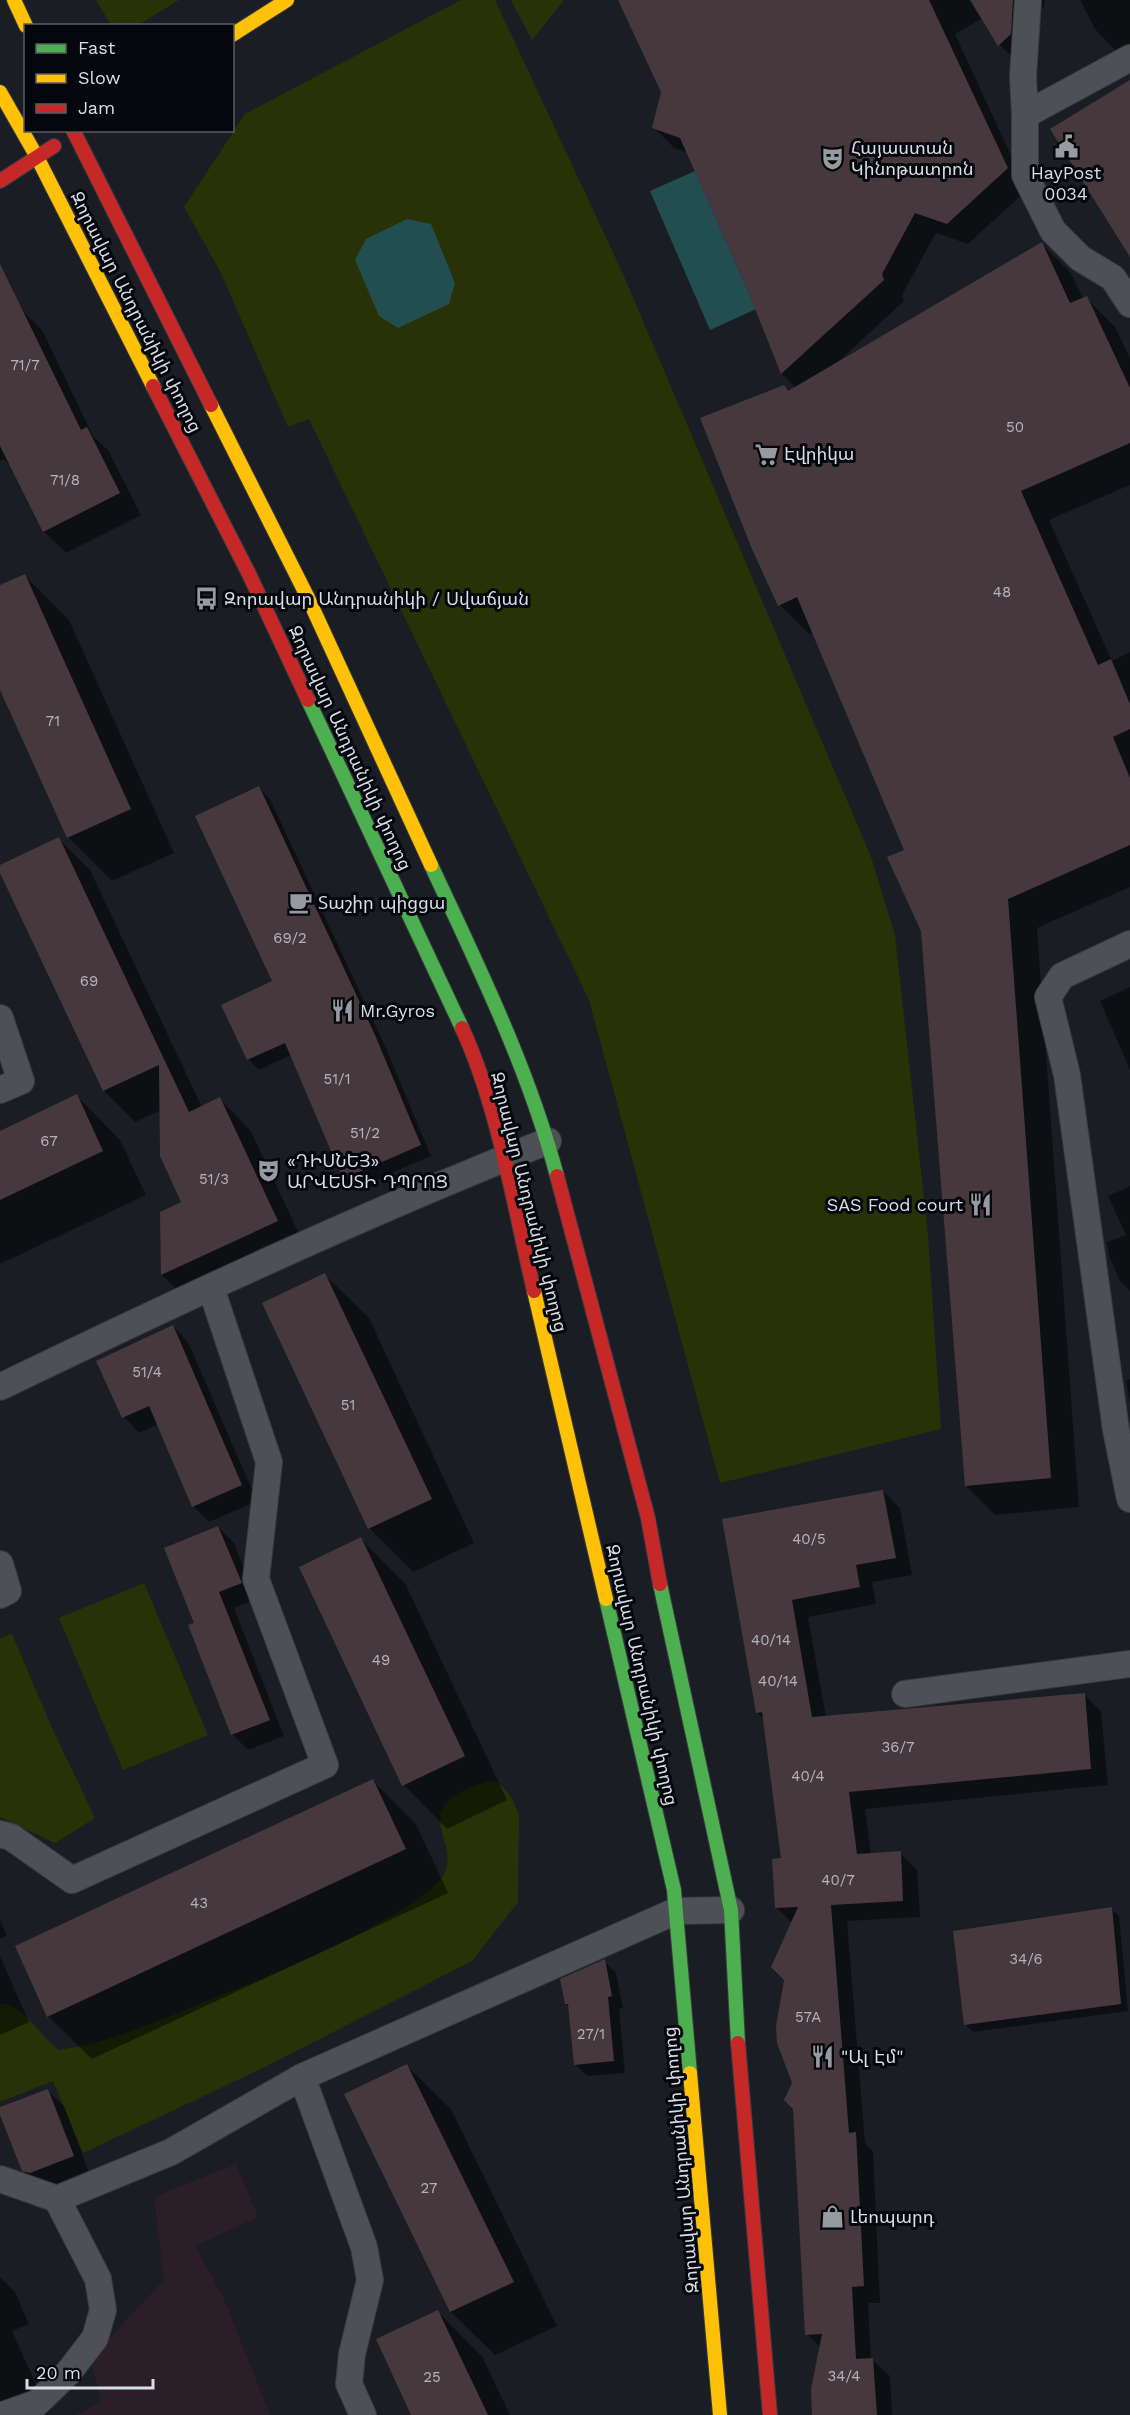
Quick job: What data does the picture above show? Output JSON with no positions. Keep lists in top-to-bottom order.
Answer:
{
  "streets": {
    "main road": ["Զորավար Անդրանիկի փողոց"]
  },
  "places": {
    "public building": ["HayPost 0034"],
    "theatre": ["Հայաստան Կինոթատրոն", "«ԴԻՍՆԵՅ» ԱՐՎԵՍՏԻ ԴՊՐՈՑ"],
    "supermarket": ["Էվրիկա"],
    "bus stop": ["Զորավար Անդրանիկի / Սվաճյան"],
    "cafe": ["Տաշիր պիցցա"],
    "restaurant": ["Mr.Gyros", "SAS Food court", "\"Ալ Էմ\""],
    "shop": ["Լեոպարդ"]
  },
  "house_numbers": [
    "71/7",
    "50",
    "71/8",
    "48",
    "71",
    "69/2",
    "69",
    "51/1",
    "51/2",
    "67",
    "51/3",
    "51/4",
    "51",
    "40/5",
    "40/14",
    "49",
    "40/14",
    "36/7",
    "40/4",
    "40/7",
    "43",
    "34/6",
    "57A",
    "27/1",
    "27",
    "34/4",
    "25"
  ],
  "legend": ["Fast", "Slow", "Jam"],
  "scale_bar": "20 m"
}
